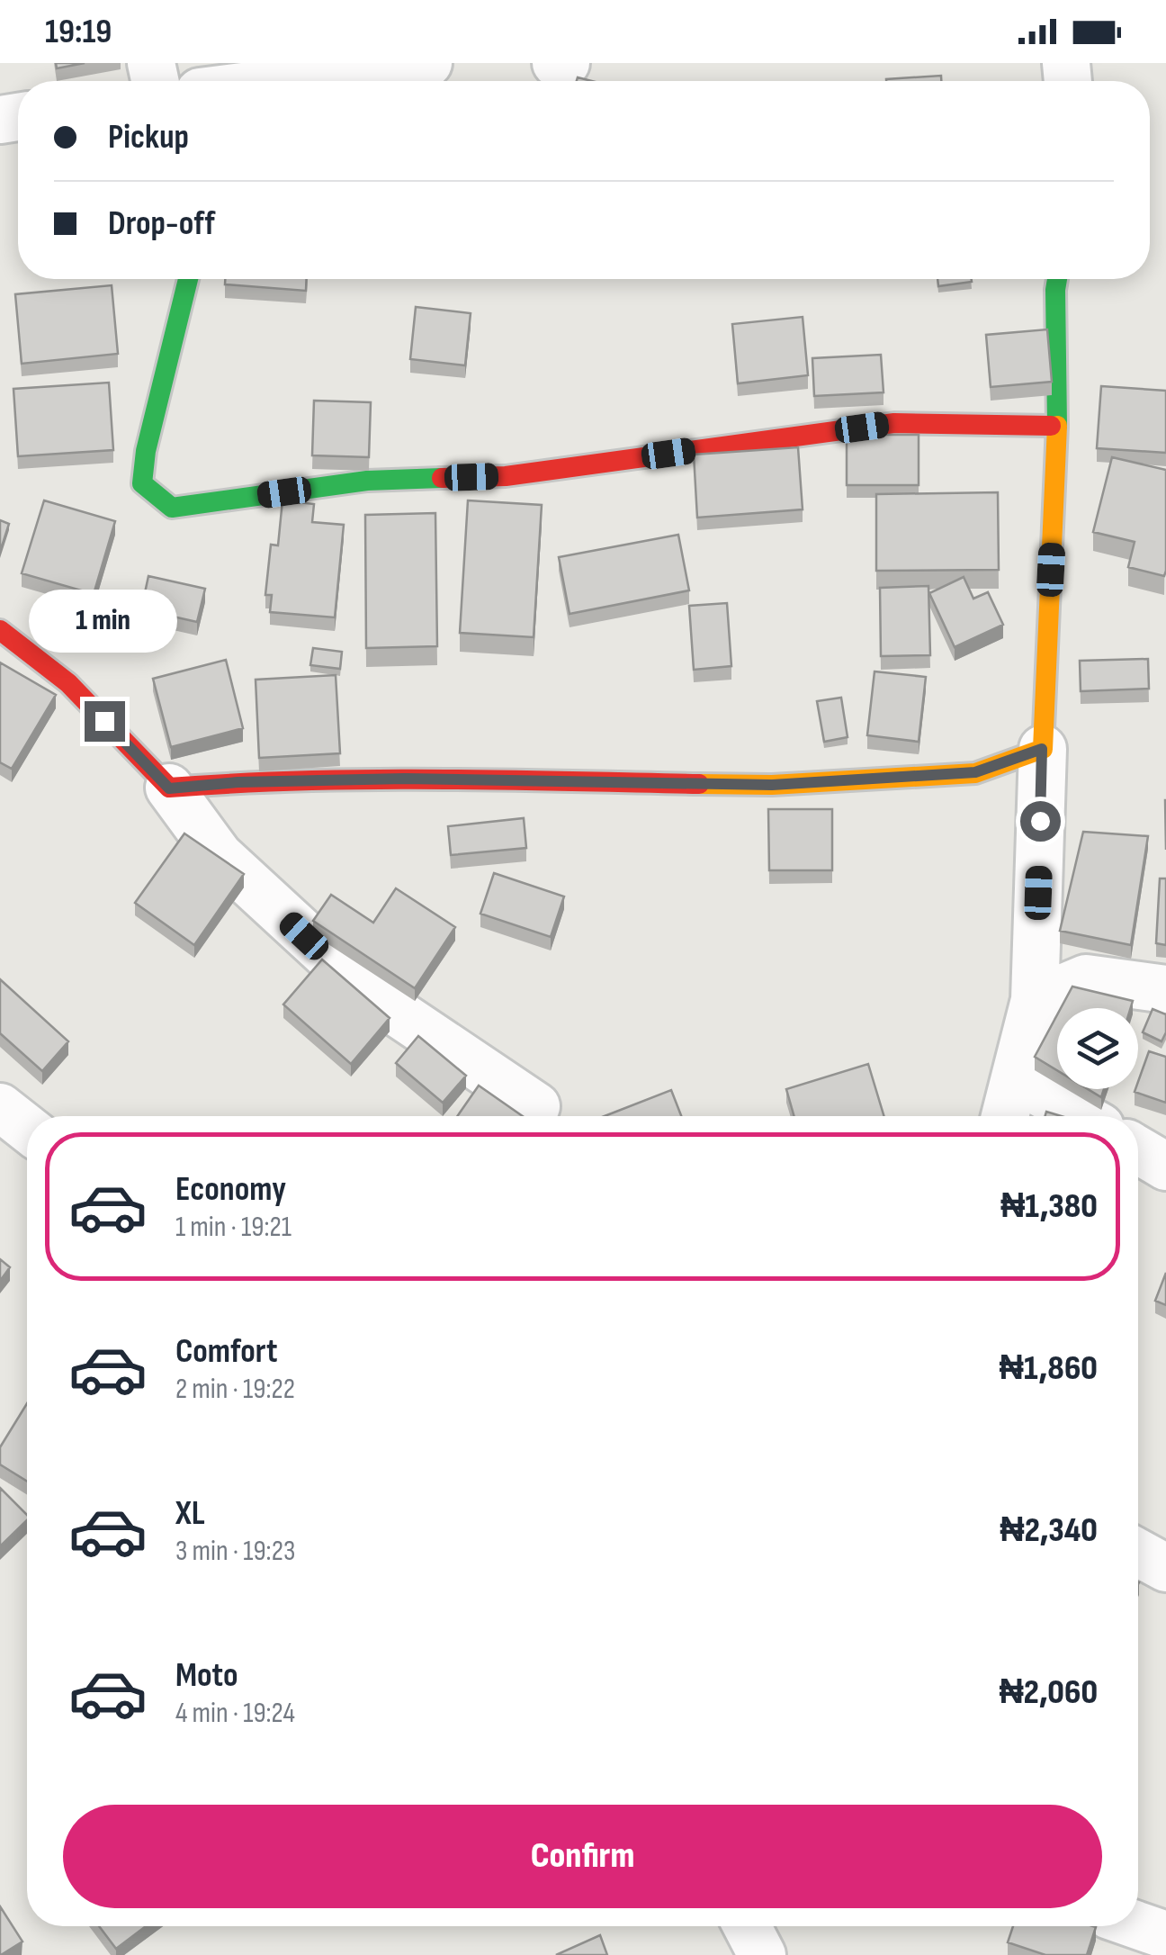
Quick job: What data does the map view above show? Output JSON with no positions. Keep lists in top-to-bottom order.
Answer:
{
  "page": {
    "status": "19:19",
    "banner": ["Pickup", "Drop-off"],
    "bubble": "1 min",
    "list": [
      {
        "name": "Economy",
        "note": "1 min · 19:21",
        "value": "₦1,380"
      },
      {
        "name": "Comfort",
        "note": "2 min · 19:22",
        "value": "₦1,860"
      },
      {
        "name": "XL",
        "note": "3 min · 19:23",
        "value": "₦2,340"
      },
      {
        "name": "Moto",
        "note": "4 min · 19:24",
        "value": "₦2,060"
      }
    ],
    "buttons": "Confirm"
  }
}
